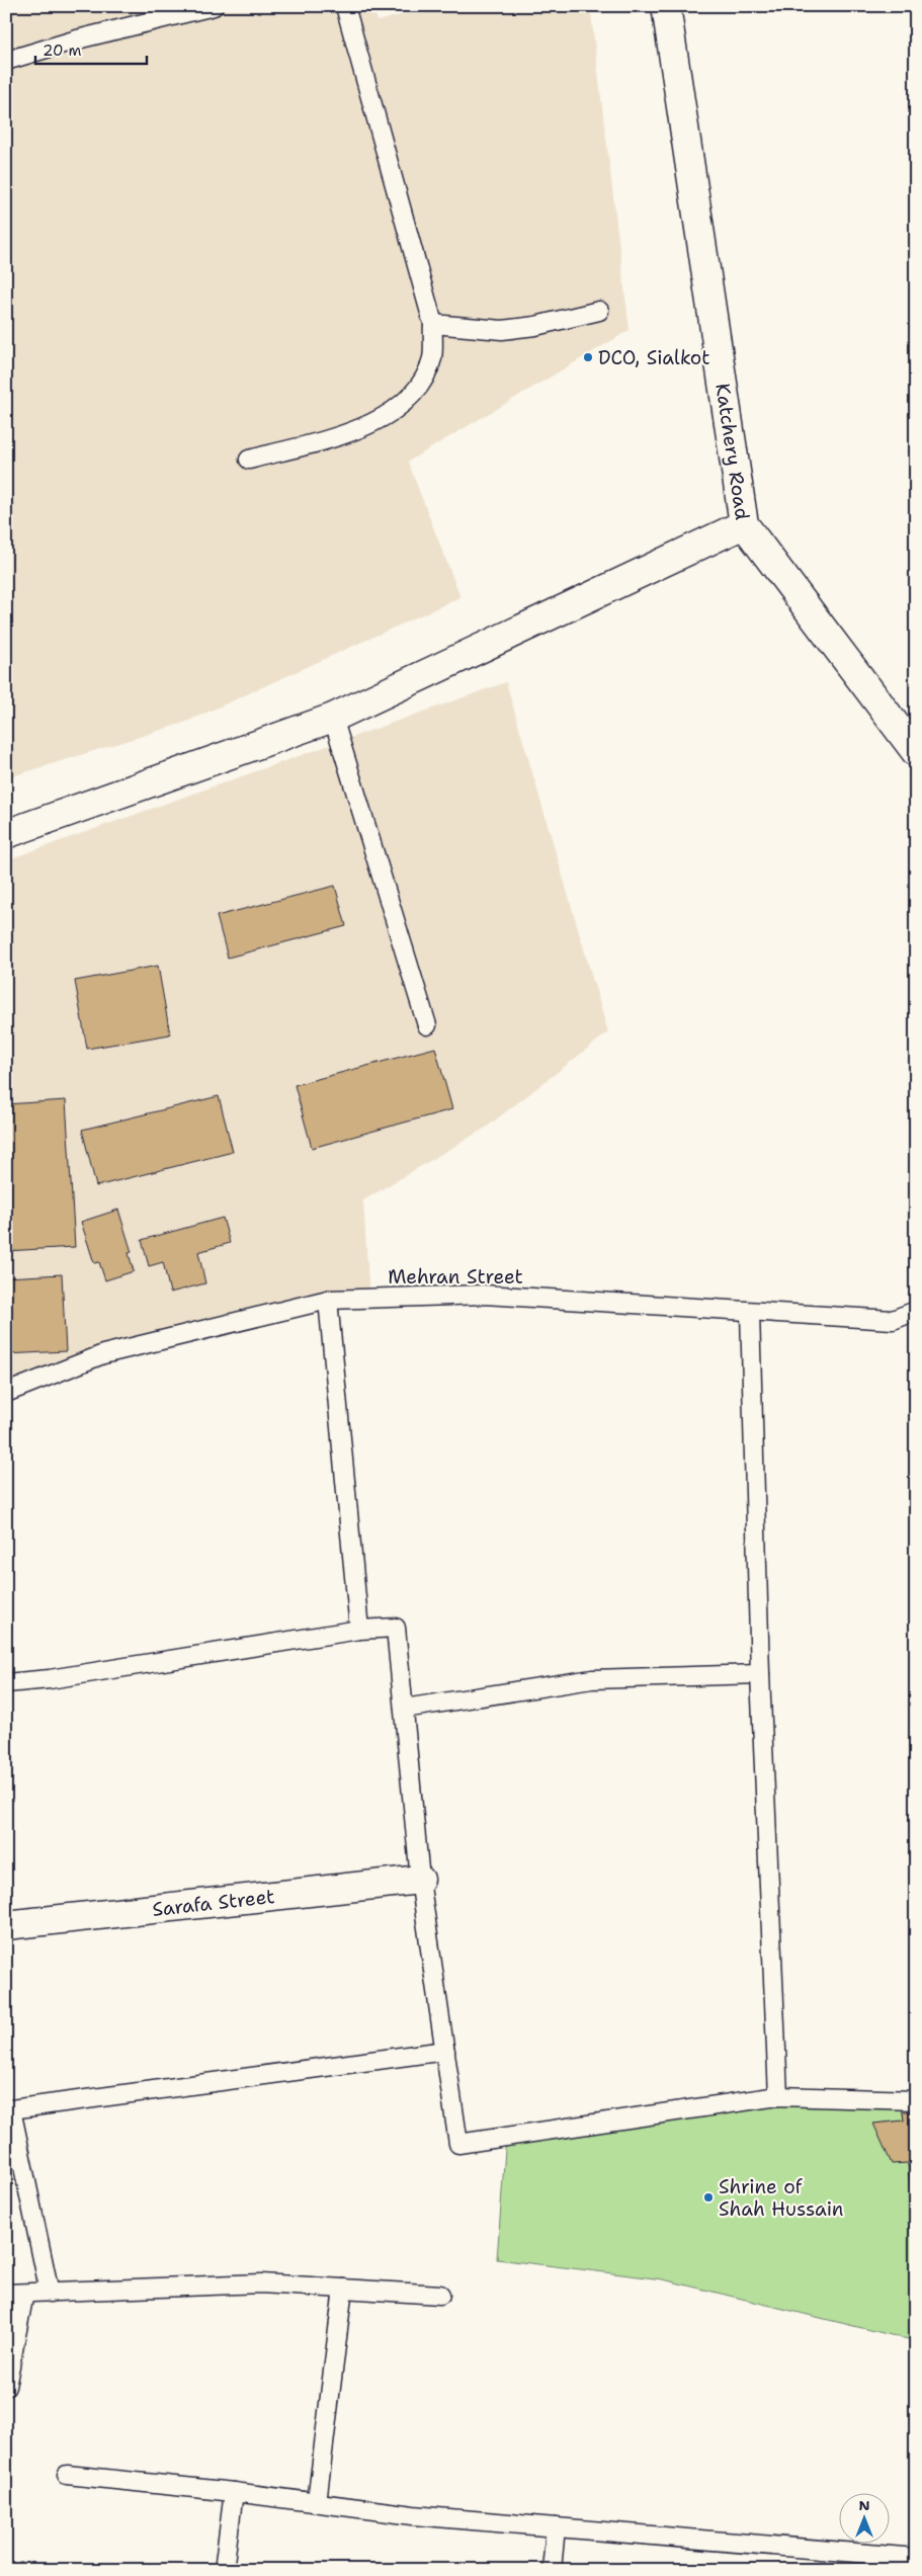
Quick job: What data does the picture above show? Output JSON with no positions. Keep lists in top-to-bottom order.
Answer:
{
  "streets": {
    "street": ["Katchery Road", "Sarafa Street"],
    "lane": ["Mehran Street"]
  },
  "places": ["DCO, Sialkot", "Shrine of Shah Hussain"],
  "scale_bar": "20 m",
  "north": "top"
}
